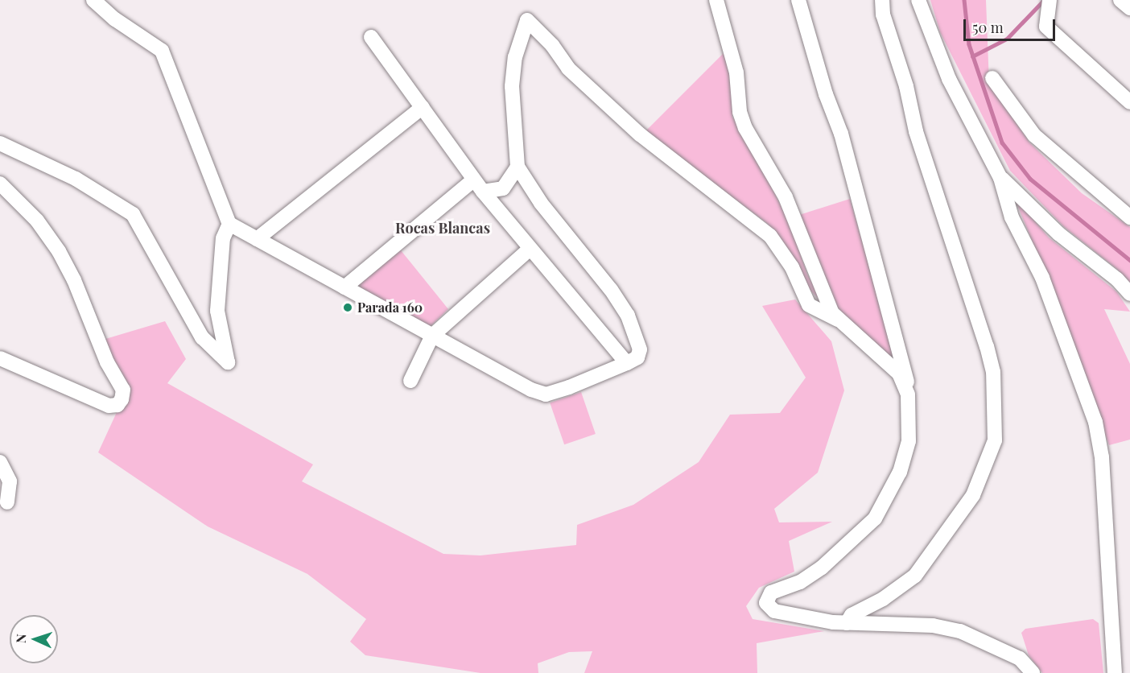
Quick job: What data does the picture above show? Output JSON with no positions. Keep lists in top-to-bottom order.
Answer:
{
  "districts": ["Rocas Blancas"],
  "places": ["Parada 160"],
  "scale_bar": "50 m",
  "north": "left"
}
